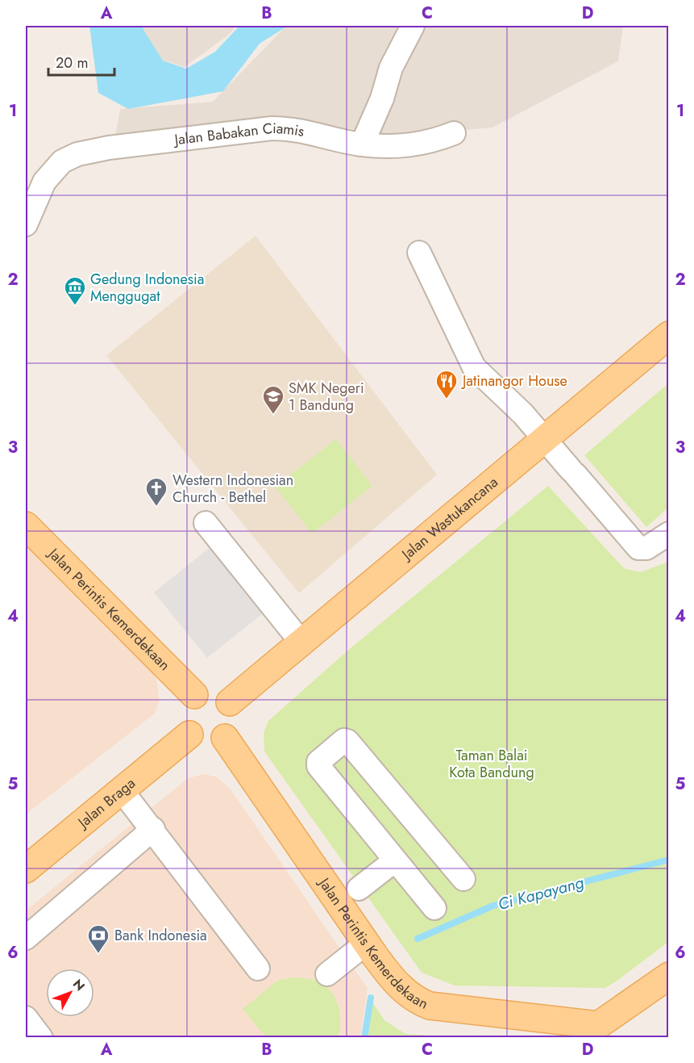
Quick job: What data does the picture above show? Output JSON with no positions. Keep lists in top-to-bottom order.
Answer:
{
  "streets": {
    "main road": ["Jalan Wastukancana", "Jalan Perintis Kemerdekaan", "Jalan Braga"],
    "street": ["Jalan Babakan Ciamis"]
  },
  "crossings": [
    ["Jalan Wastukancana", "Jalan Perintis Kemerdekaan"],
    ["Jalan Wastukancana", "Jalan Braga"],
    ["Jalan Perintis Kemerdekaan", "Jalan Braga"]
  ],
  "water": ["Ci Kapayang"],
  "parks": ["Taman Balai Kota Bandung"],
  "places": {
    "museum": ["Gedung Indonesia Menggugat"],
    "restaurant": ["Jatinangor House"],
    "school or university": ["SMK Negeri 1 Bandung"],
    "church": ["Western Indonesian Church - Bethel"],
    "bank": ["Bank Indonesia"]
  },
  "scale_bar": "20 m",
  "north": "top right",
  "grid": {
    "columns": [
      "A",
      "B",
      "C",
      "D"
    ],
    "rows": [
      "1",
      "2",
      "3",
      "4",
      "5",
      "6"
    ]
  }
}
